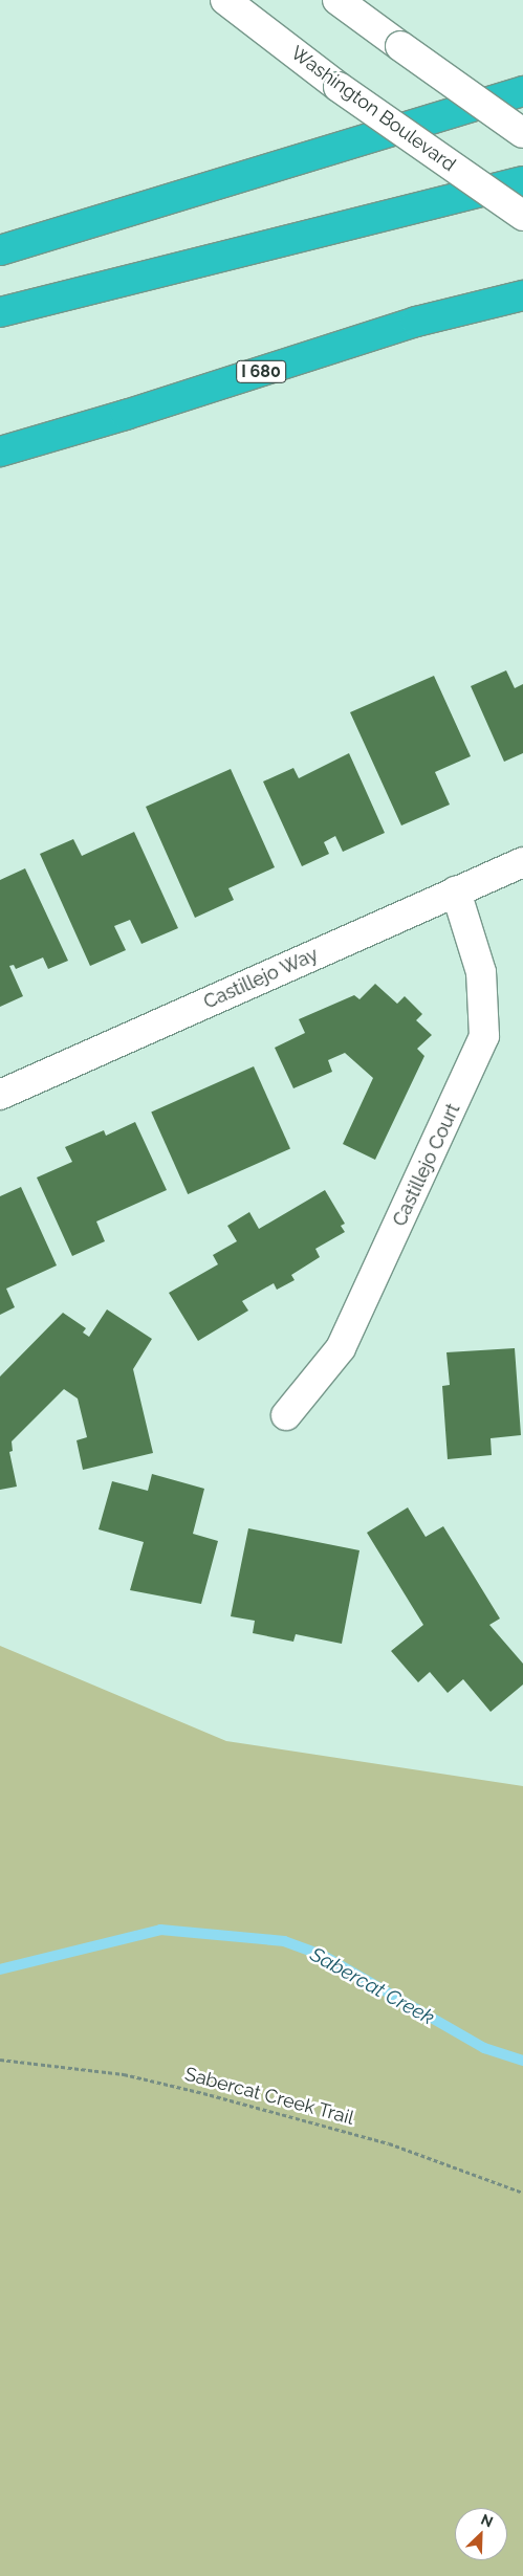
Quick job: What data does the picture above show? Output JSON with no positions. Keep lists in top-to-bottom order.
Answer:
{
  "streets": {
    "highway": ["I 680"],
    "street": ["Washington Boulevard", "Castillejo Way", "Castillejo Court"],
    "path": ["Sabercat Creek Trail"]
  },
  "crossings": [
    ["Castillejo Way", "Castillejo Court"]
  ],
  "water": ["Sabercat Creek"],
  "north": "top right"
}
